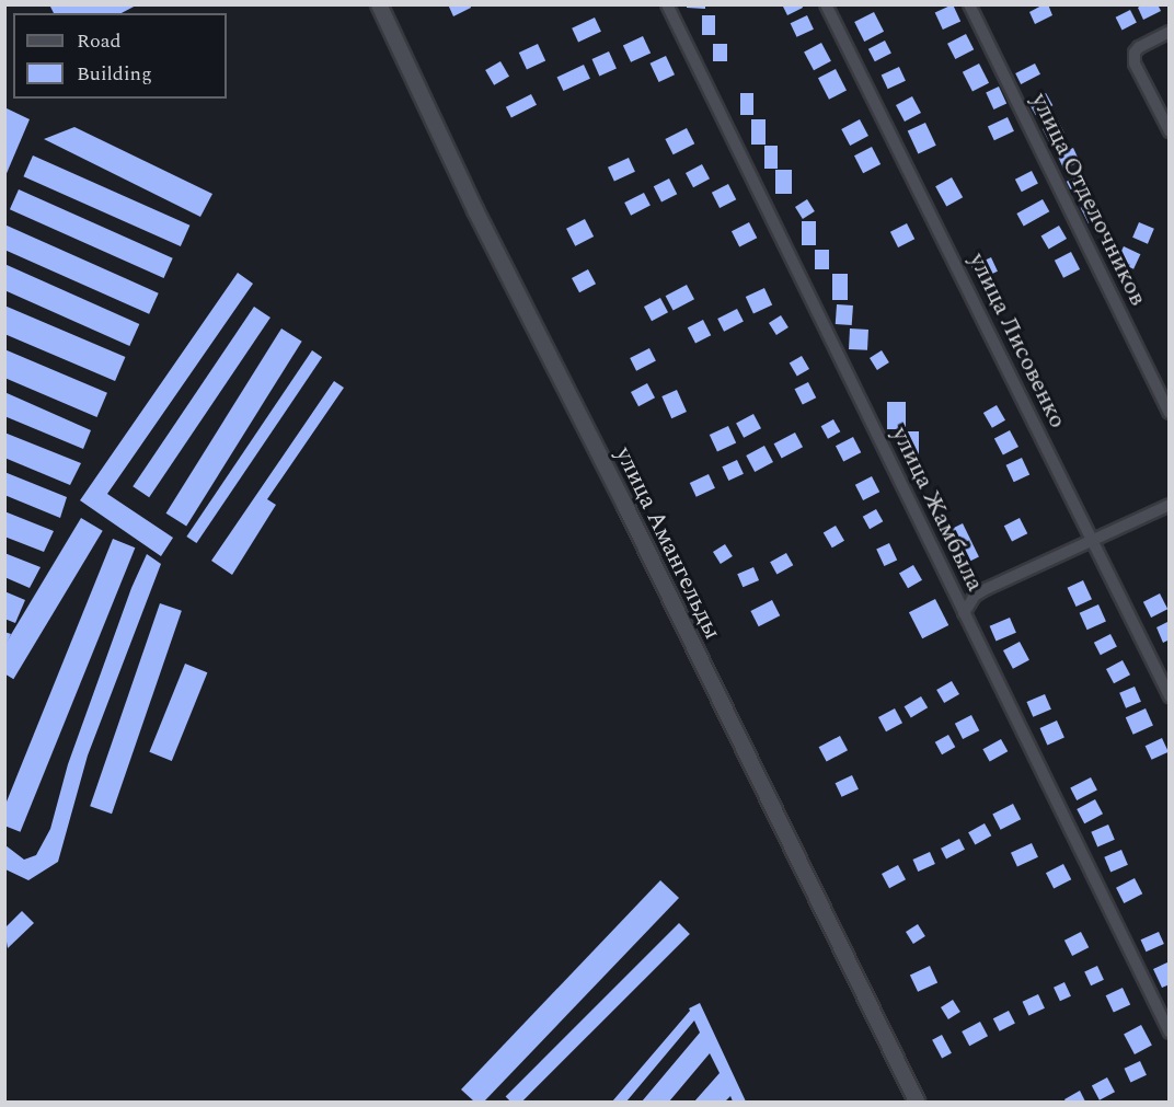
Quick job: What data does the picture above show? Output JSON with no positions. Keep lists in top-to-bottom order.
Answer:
{
  "streets": {
    "street": [
      "улица Отделочников",
      "улица Лисовенко",
      "улица Жамбыла",
      "улица Амангельды"
    ]
  },
  "legend": ["Road", "Building"]
}
